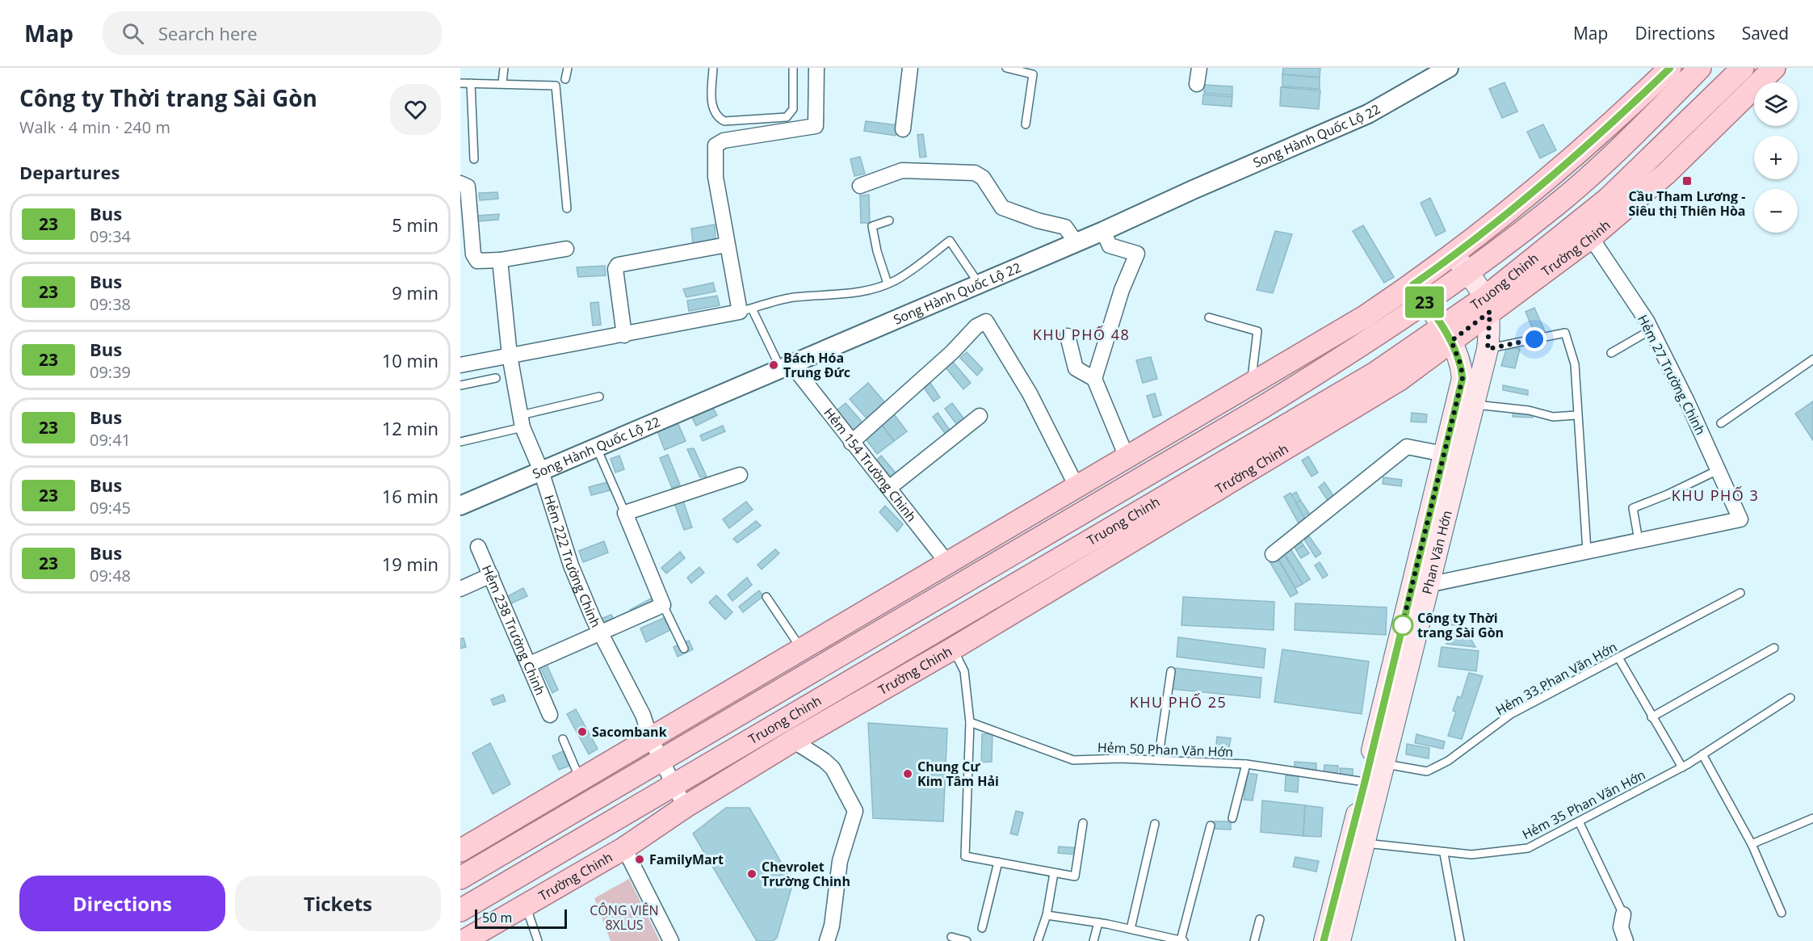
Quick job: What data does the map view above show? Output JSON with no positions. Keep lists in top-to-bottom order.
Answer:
{
  "streets": {
    "main road": ["Trường Chinh", "Truong Chinh", "Phan Văn Hớn"],
    "street": [
      "Song Hành Quốc Lộ 22",
      "Hẻm 27 Trường Chinh",
      "Hẻm 154 Trường Chinh",
      "Hẻm 222 Trường Chinh",
      "Hẻm 238 Trường Chinh"
    ],
    "lane": ["Hẻm 33 Phan Văn Hớn", "Hẻm 50 Phan Văn Hớn", "Hẻm 35 Phan Văn Hớn"]
  },
  "crossings": [
    ["Song Hành Quốc Lộ 22", "Hẻm 154 Trường Chinh"],
    ["Song Hành Quốc Lộ 22", "Hẻm 222 Trường Chinh"],
    ["Trường Chinh", "Truong Chinh"],
    ["Trường Chinh", "Hẻm 27 Trường Chinh"],
    ["Trường Chinh", "Phan Văn Hớn"],
    ["Truong Chinh", "Hẻm 27 Trường Chinh"],
    ["Truong Chinh", "Phan Văn Hớn"],
    ["Phan Văn Hớn", "Hẻm 33 Phan Văn Hớn"],
    ["Phan Văn Hớn", "Hẻm 50 Phan Văn Hớn"],
    ["Phan Văn Hớn", "Hẻm 35 Phan Văn Hớn"]
  ],
  "districts": ["KHU PHỐ 48", "KHU PHỐ 3", "KHU PHỐ 25"],
  "parks": ["CÔNG VIÊN 8XLUS"],
  "places": {
    "transit": ["Cầu Tham Lương - Siêu thị Thiên Hòa"],
    "other": [
      "Bách Hóa Trung Đức",
      "Công ty Thời trang Sài Gòn",
      "Sacombank",
      "Chung Cư Kim Tâm Hải",
      "FamilyMart",
      "Chevrolet Trường Chinh"
    ]
  },
  "lines": ["bus line 23"],
  "scale_bar": "50 m",
  "page": {
    "header": "Map",
    "search": "Search here",
    "nav": ["Map", "Directions", "Saved"],
    "heading": [
      ["Công ty Thời trang Sài Gòn", "Walk · 4 min · 240 m"],
      "Departures"
    ],
    "on_map": "23",
    "map_buttons": ["+", "−"],
    "list": [
      {
        "mark": "23",
        "name": "Bus",
        "note": "09:34",
        "value": "5 min"
      },
      {
        "mark": "23",
        "name": "Bus",
        "note": "09:38",
        "value": "9 min"
      },
      {
        "mark": "23",
        "name": "Bus",
        "note": "09:39",
        "value": "10 min"
      },
      {
        "mark": "23",
        "name": "Bus",
        "note": "09:41",
        "value": "12 min"
      },
      {
        "mark": "23",
        "name": "Bus",
        "note": "09:45",
        "value": "16 min"
      },
      {
        "mark": "23",
        "name": "Bus",
        "note": "09:48",
        "value": "19 min"
      }
    ],
    "buttons": ["Directions", "Tickets"],
    "scale": "50 m"
  }
}
